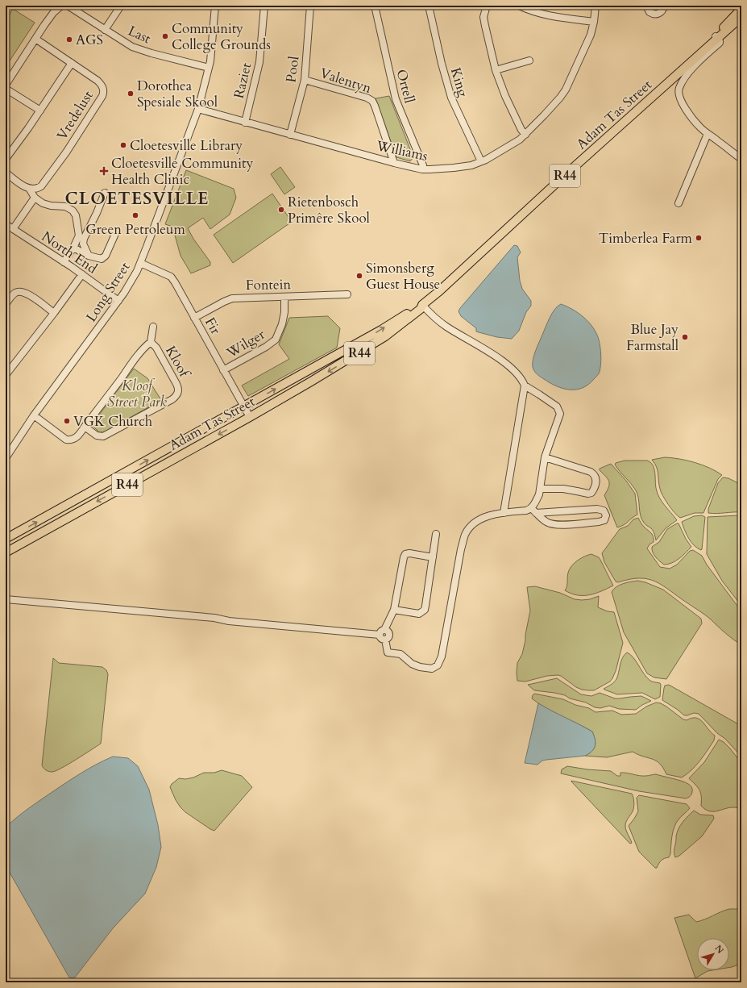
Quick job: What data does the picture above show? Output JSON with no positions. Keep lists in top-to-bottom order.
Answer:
{
  "streets": {
    "main road": ["Adam Tas Street", "R44"],
    "street": [
      "Last",
      "Pool",
      "Raziet",
      "Valentyn",
      "King",
      "Ortell",
      "Vredelust",
      "Williams",
      "North End",
      "Fontein",
      "Long Street",
      "Fir",
      "Wilger",
      "Kloof"
    ]
  },
  "crossings": [
    ["Last", "Long Street"],
    ["Pool", "Valentyn"],
    ["Pool", "Williams"],
    ["Raziet", "Williams"],
    ["Valentyn", "Williams"],
    ["King", "Williams"],
    ["Ortell", "Williams"],
    ["Adam Tas Street", "Fir"],
    ["Williams", "Long Street"],
    ["North End", "Long Street"],
    ["Fontein", "Fir"],
    ["Fontein", "Wilger"],
    ["Long Street", "Fir"],
    ["Long Street", "Kloof"],
    ["Fir", "Wilger"]
  ],
  "districts": ["CLOETESVILLE"],
  "parks": ["Kloof Street Park"],
  "places": {
    "other": [
      "Community College Grounds",
      "AGS",
      "Dorothea Spesiale Skool",
      "Cloetesville Library",
      "Rietenbosch Primêre Skool",
      "Green Petroleum",
      "Timberlea Farm",
      "Simonsberg Guest House",
      "Blue Jay Farmstall",
      "VGK Church"
    ],
    "health": ["Cloetesville Community Health Clinic"]
  },
  "north": "top right"
}
